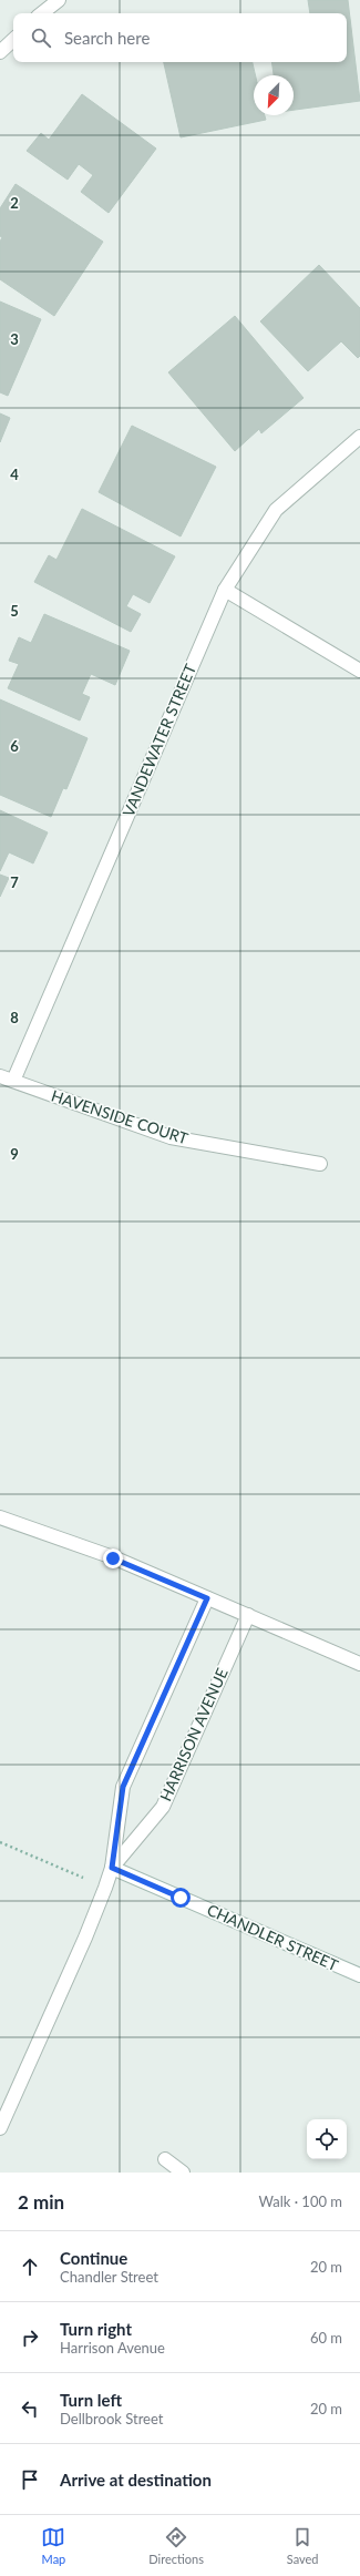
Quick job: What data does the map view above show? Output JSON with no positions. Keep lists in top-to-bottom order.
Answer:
{
  "streets": {
    "street": [
      "VANDEWATER STREET",
      "HAVENSIDE COURT",
      "HARRISON AVENUE",
      "CHANDLER STREET"
    ]
  },
  "crossings": [
    ["VANDEWATER STREET", "HAVENSIDE COURT"],
    ["HARRISON AVENUE", "CHANDLER STREET"]
  ],
  "north": "bottom left",
  "page": {
    "search": "Search here",
    "heading": ["2 min", "Walk · 100 m"],
    "list": [
      ["Continue", "Chandler Street", "20 m"],
      ["Turn right", "Harrison Avenue", "60 m"],
      ["Turn left", "Dellbrook Street", "20 m"],
      "Arrive at destination"
    ],
    "nav": ["Map", "Directions", "Saved"]
  },
  "grid": {
    "rows": [
      "2",
      "3",
      "4",
      "5",
      "6",
      "7",
      "8",
      "9"
    ]
  }
}
